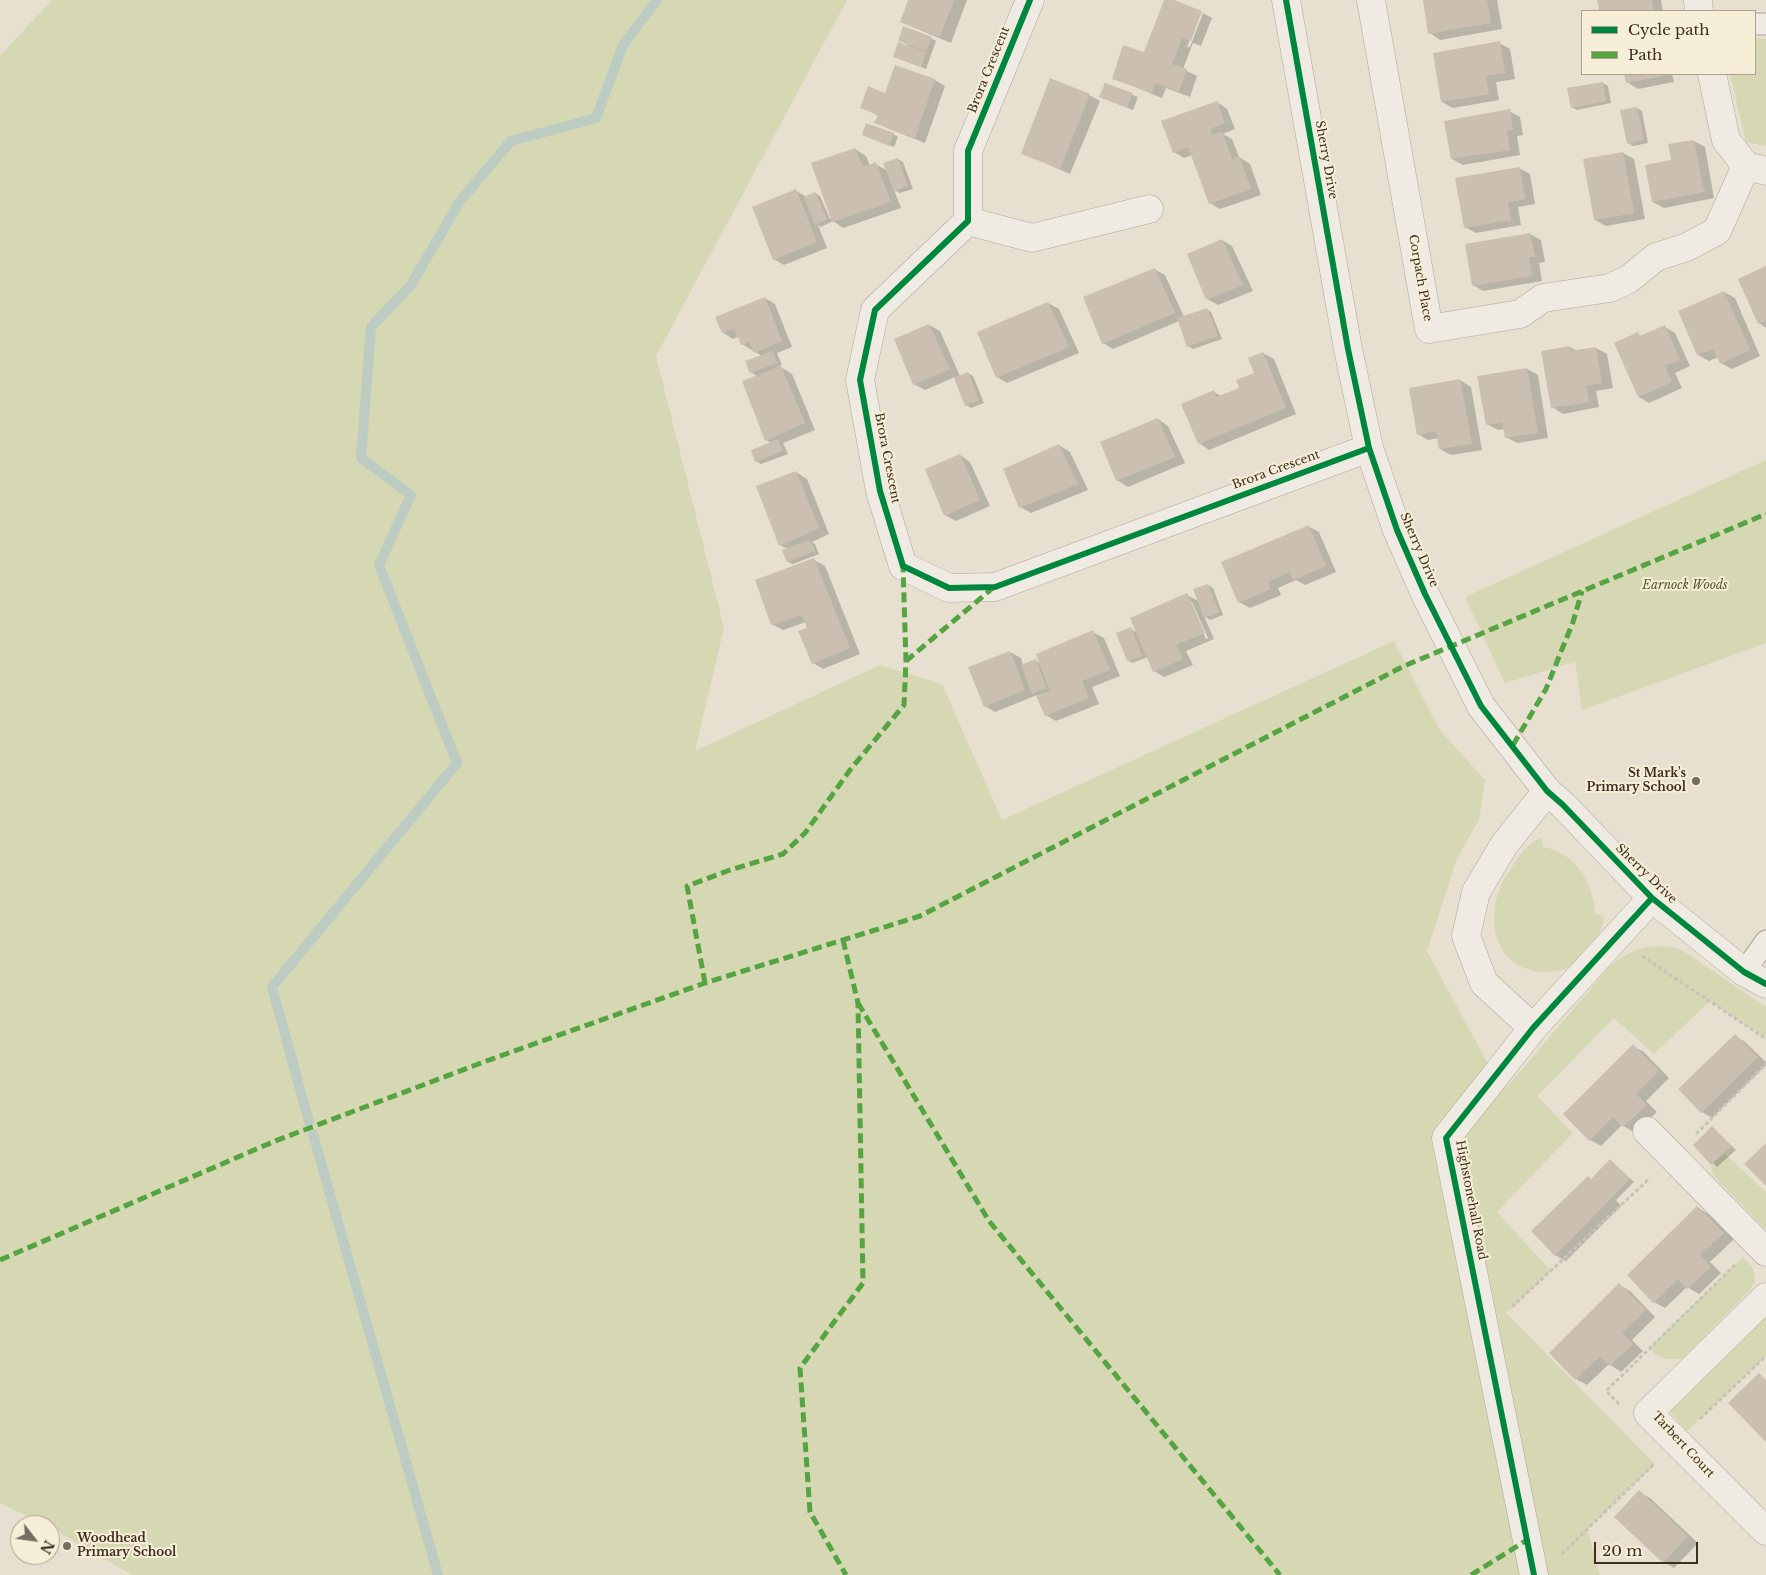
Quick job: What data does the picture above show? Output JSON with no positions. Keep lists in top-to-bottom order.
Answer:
{
  "streets": {
    "street": [
      "Brora Crescent",
      "Sherry Drive",
      "Corpach Place",
      "Highstonehall Road",
      "Tarbert Court"
    ]
  },
  "crossings": [
    ["Brora Crescent", "Sherry Drive"],
    ["Sherry Drive", "Highstonehall Road"]
  ],
  "parks": ["Earnock Woods"],
  "places": ["St Mark's Primary School", "Woodhead Primary School"],
  "legend": ["Cycle path", "Path"],
  "scale_bar": "20 m",
  "north": "bottom right"
}
